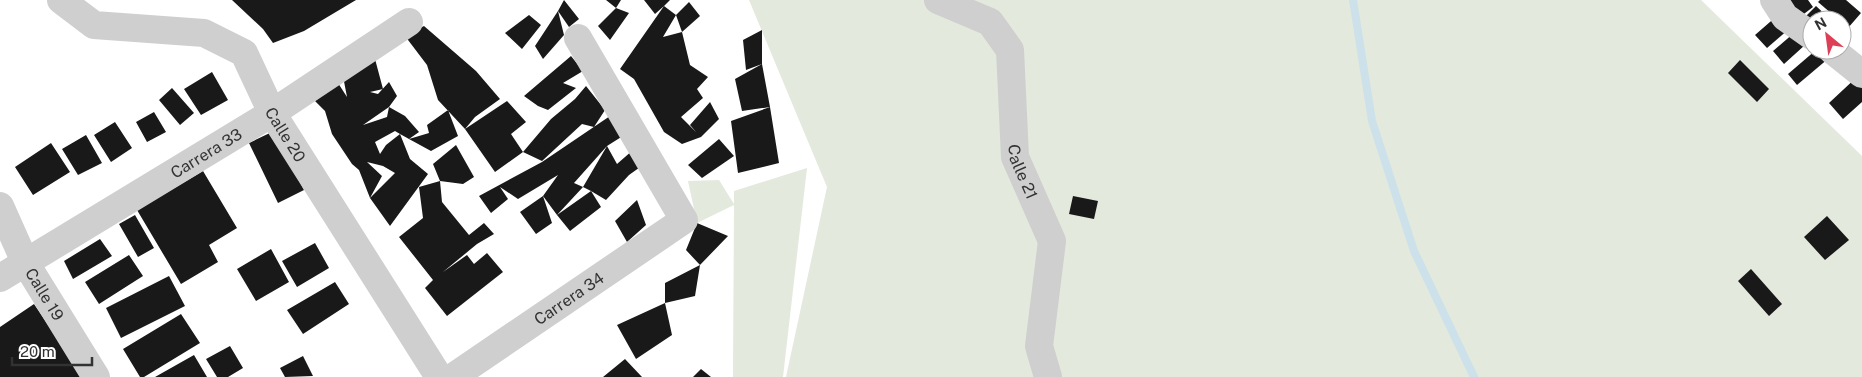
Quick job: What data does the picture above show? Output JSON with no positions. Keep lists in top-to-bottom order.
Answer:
{
  "streets": {
    "street": [
      "Calle 20",
      "Carrera 33",
      "Calle 21",
      "Calle 19",
      "Carrera 34"
    ]
  },
  "crossings": [
    ["Calle 20", "Carrera 33"],
    ["Carrera 33", "Calle 19"]
  ],
  "scale_bar": "20 m",
  "north": "top left"
}
